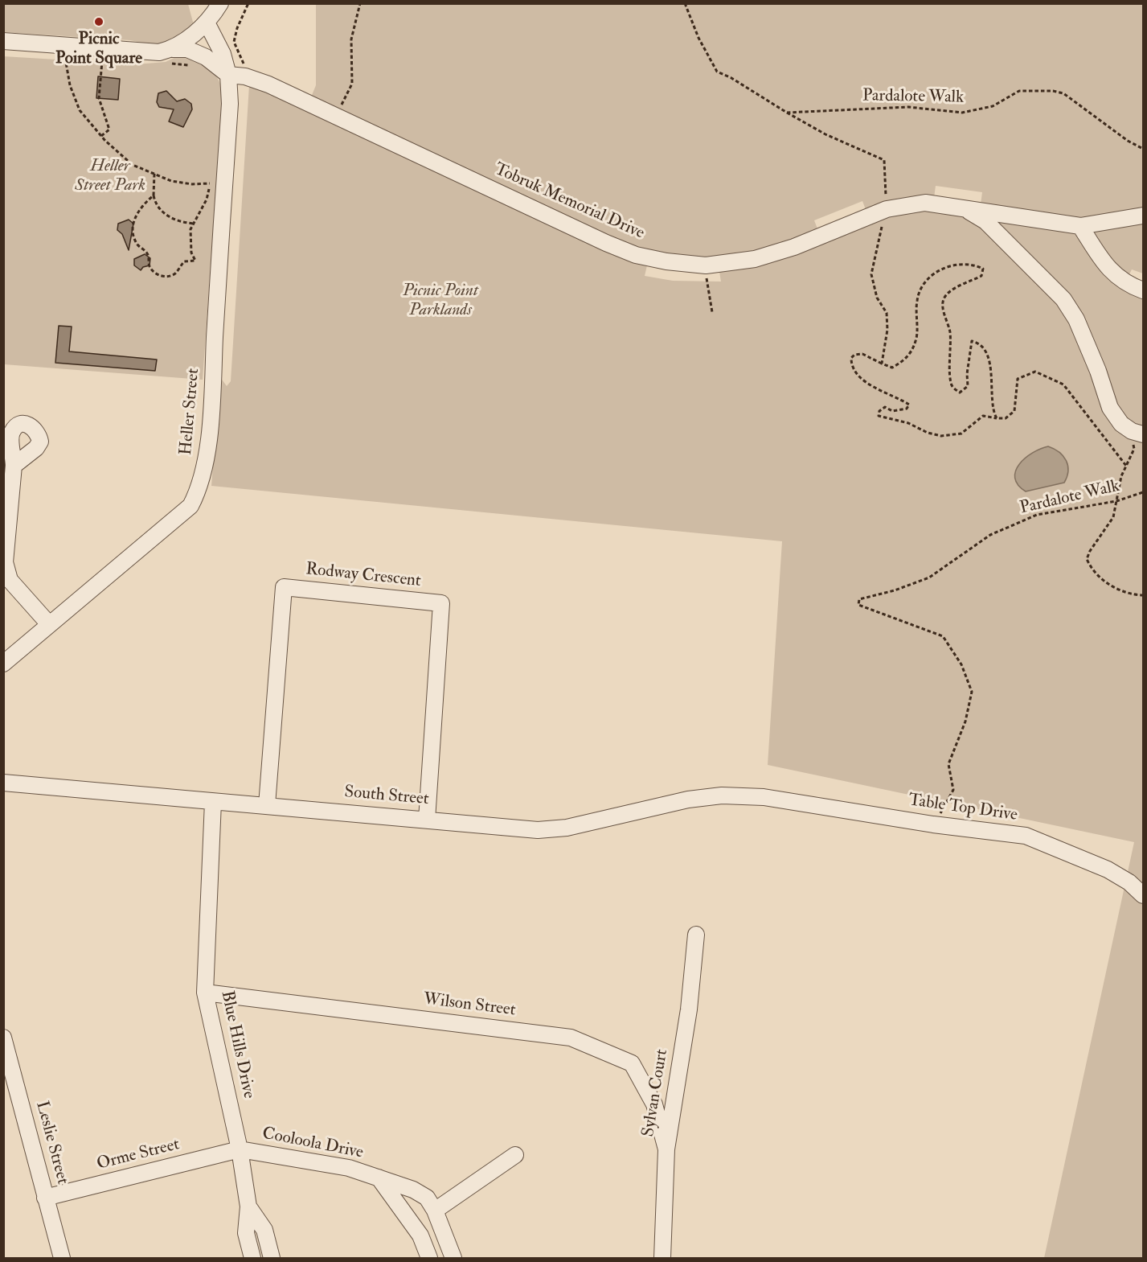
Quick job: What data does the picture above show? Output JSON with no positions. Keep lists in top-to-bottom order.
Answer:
{
  "streets": {
    "street": [
      "Tobruk Memorial Drive",
      "Heller Street",
      "Rodway Crescent",
      "South Street",
      "Table Top Drive",
      "Wilson Street",
      "Blue Hills Drive",
      "Sylvan Court",
      "Leslie Street",
      "Cooloola Drive",
      "Orme Street"
    ],
    "path": ["Pardalote Walk"]
  },
  "crossings": [
    ["Pardalote Walk", "Table Top Drive"],
    ["Tobruk Memorial Drive", "Heller Street"],
    ["Rodway Crescent", "South Street"],
    ["South Street", "Table Top Drive"],
    ["South Street", "Blue Hills Drive"],
    ["Wilson Street", "Blue Hills Drive"],
    ["Wilson Street", "Sylvan Court"],
    ["Blue Hills Drive", "Cooloola Drive"],
    ["Blue Hills Drive", "Orme Street"],
    ["Leslie Street", "Orme Street"],
    ["Cooloola Drive", "Orme Street"]
  ],
  "parks": ["Heller Street Park", "Picnic Point Parklands"],
  "places": ["Picnic Point Square"]
}
